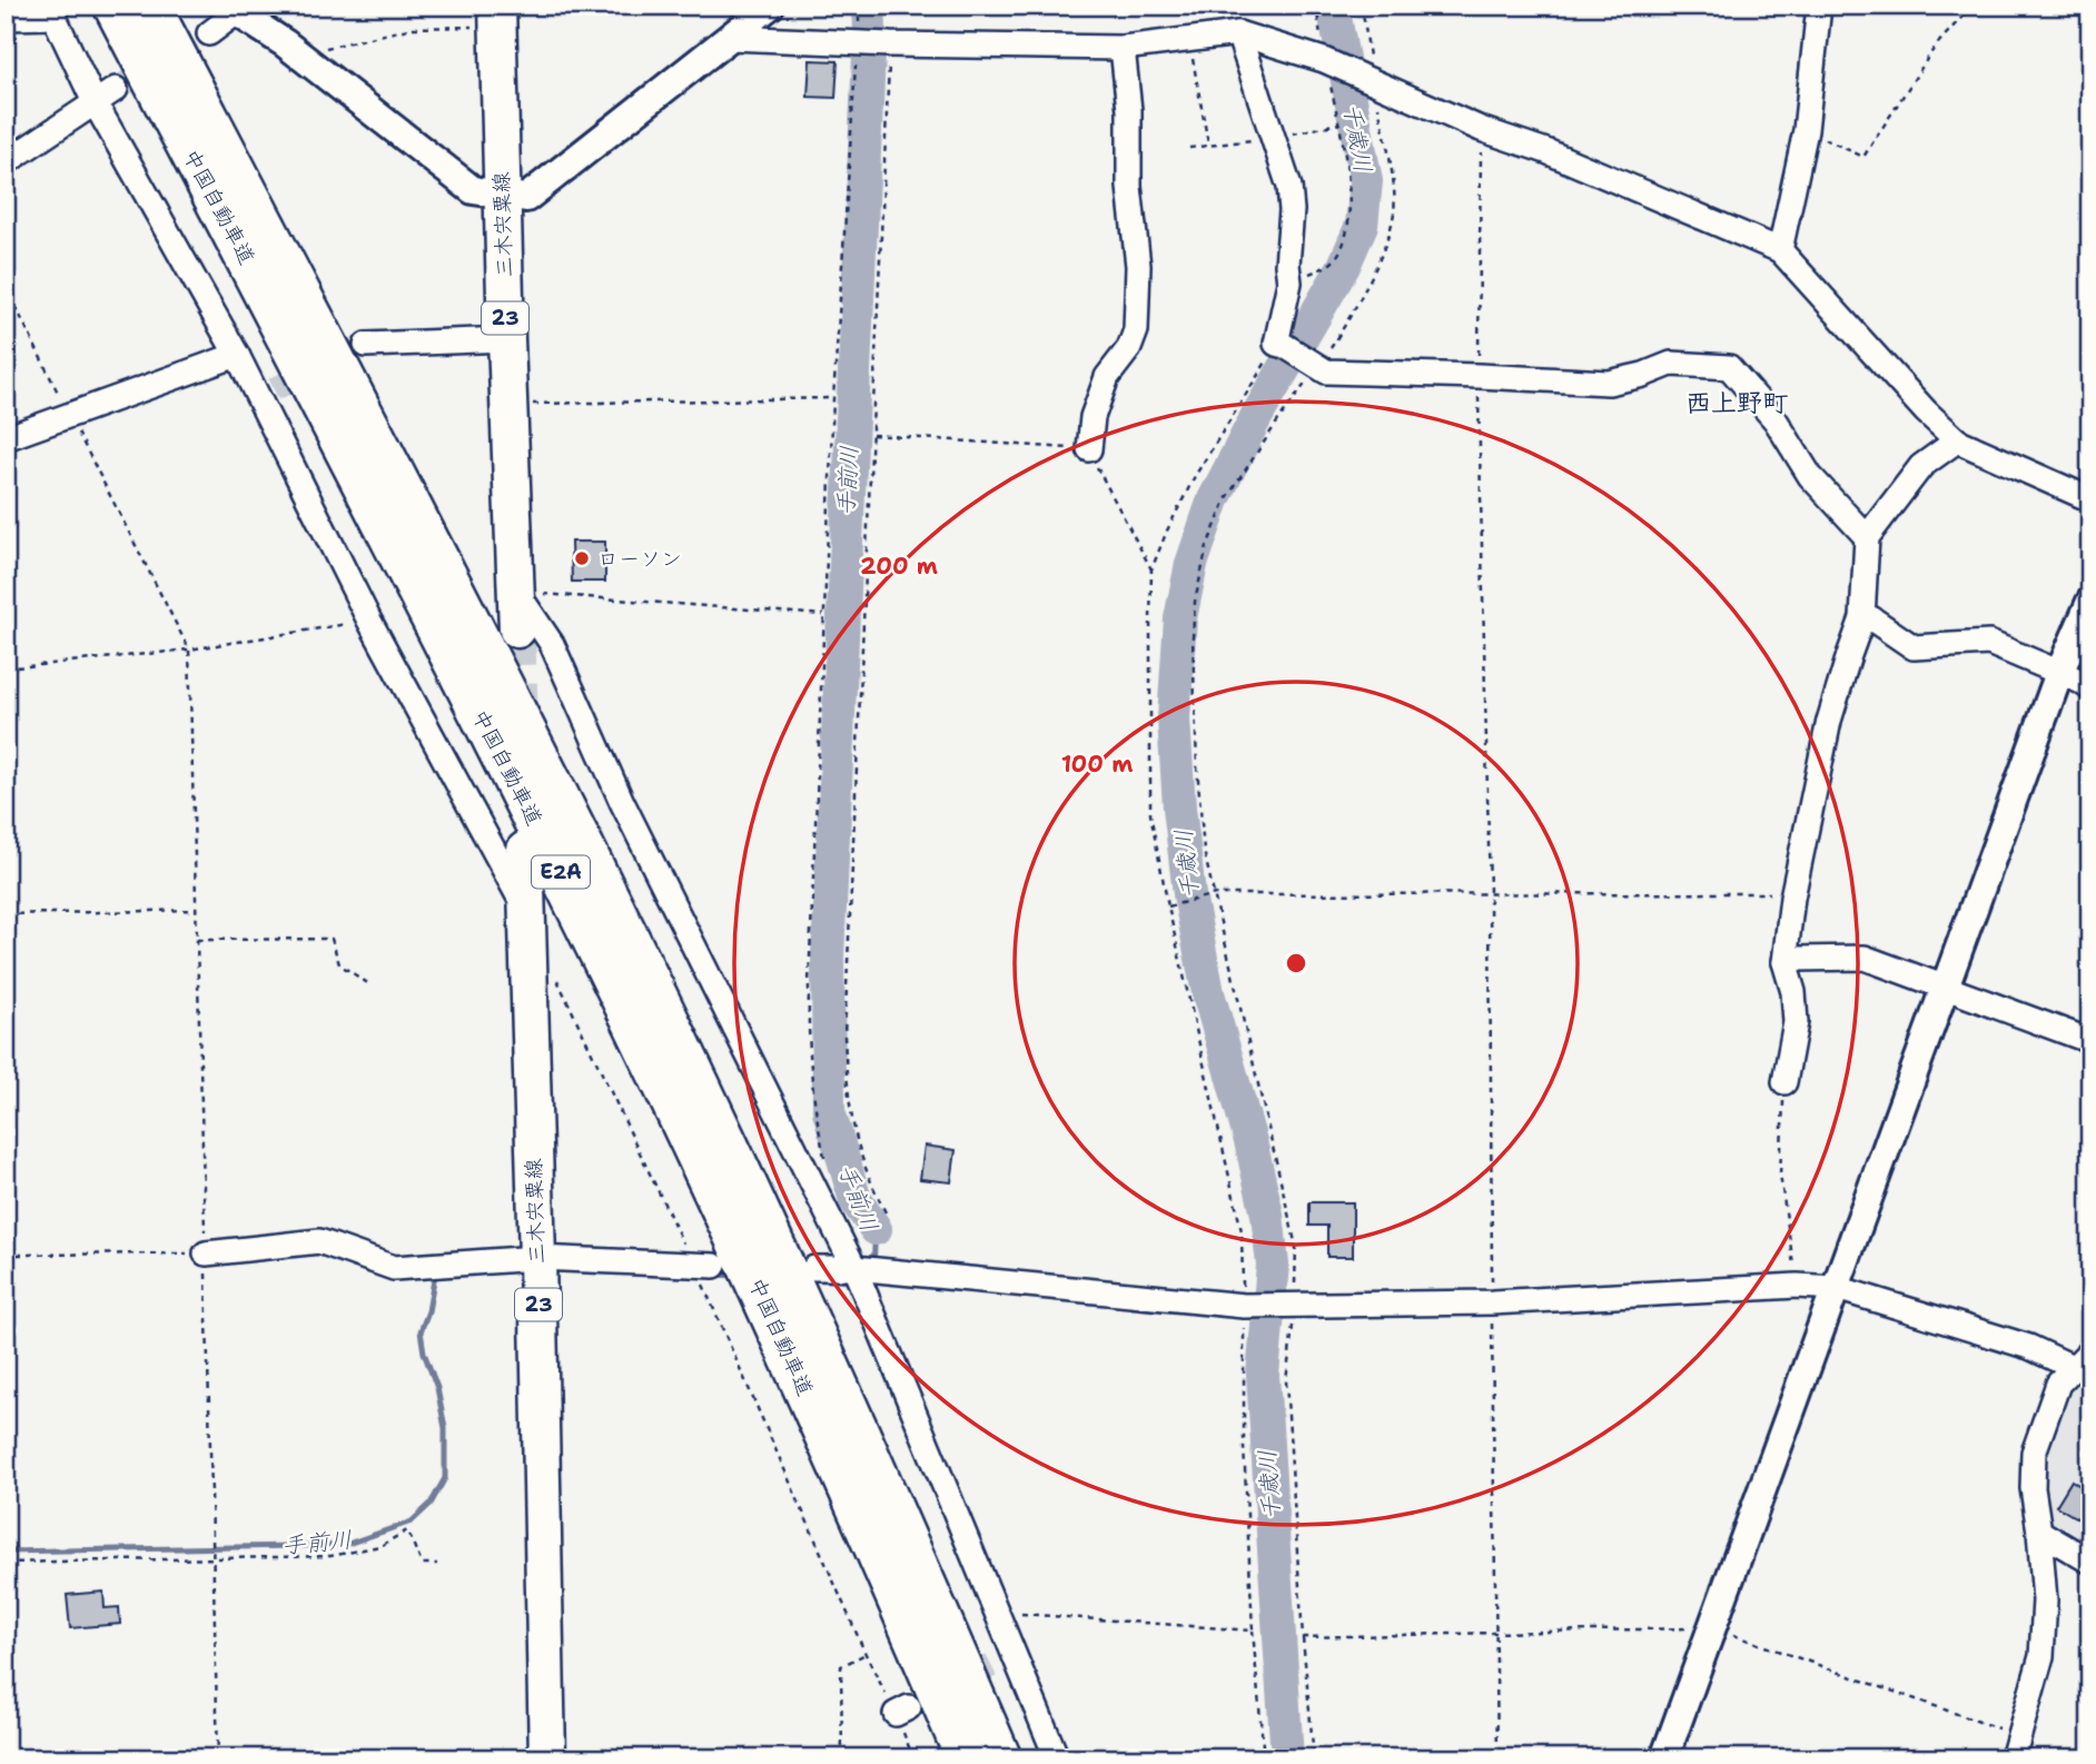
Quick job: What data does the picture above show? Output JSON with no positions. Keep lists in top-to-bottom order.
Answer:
{
  "streets": {
    "highway": ["中国自動車道", "E2A"],
    "main road": ["三木宍粟線", "23"]
  },
  "districts": ["西上野町"],
  "water": ["千歳川", "手前川"],
  "places": ["ローソン"],
  "rings": ["200 m", "100 m"]
}
